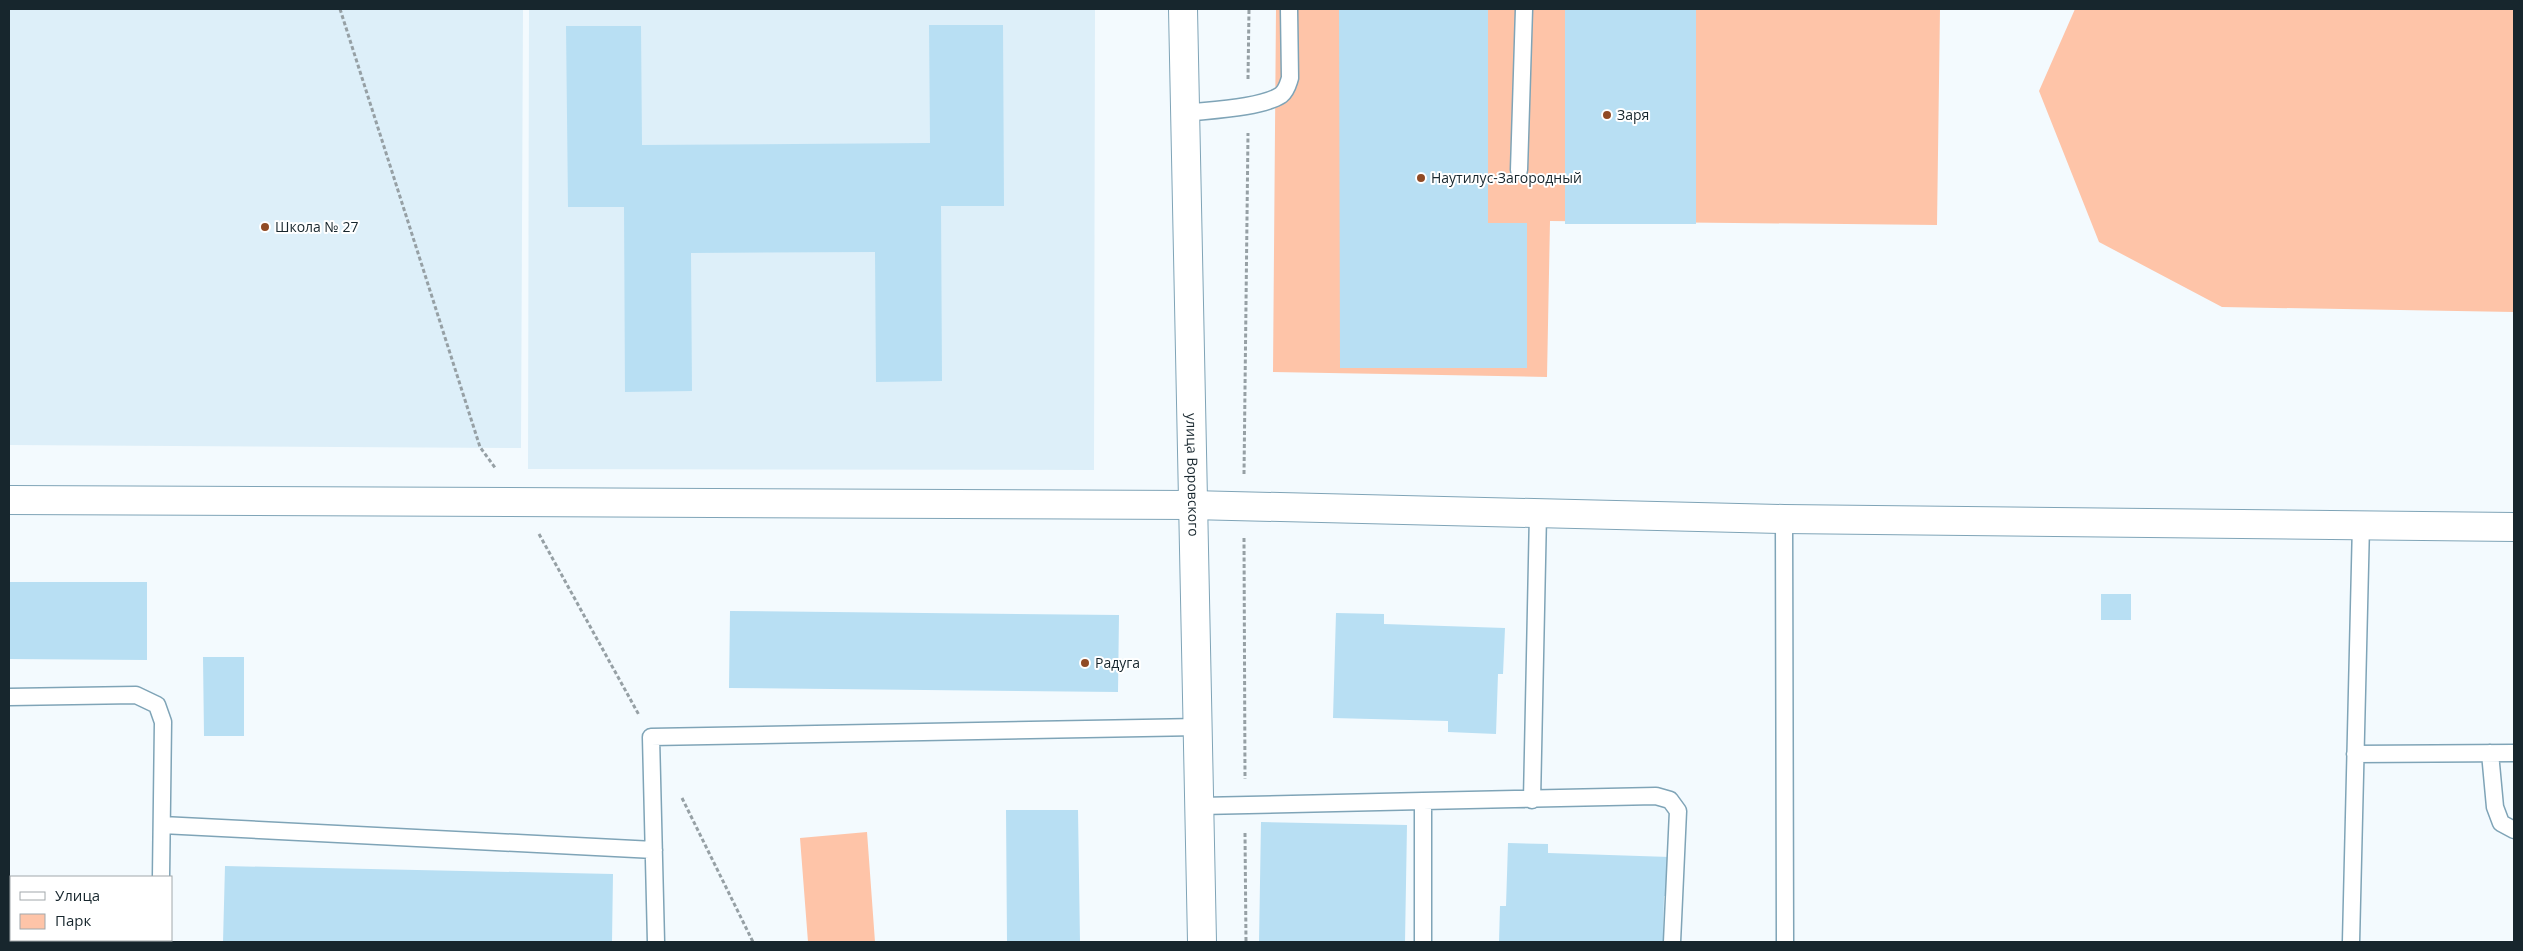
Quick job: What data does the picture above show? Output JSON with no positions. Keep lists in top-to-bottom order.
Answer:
{
  "streets": {
    "street": ["улица Воровского"]
  },
  "places": [
    "Заря",
    "Наутилус-Загородный",
    "Школа № 27",
    "Радуга"
  ],
  "legend": ["Улица", "Парк"]
}
